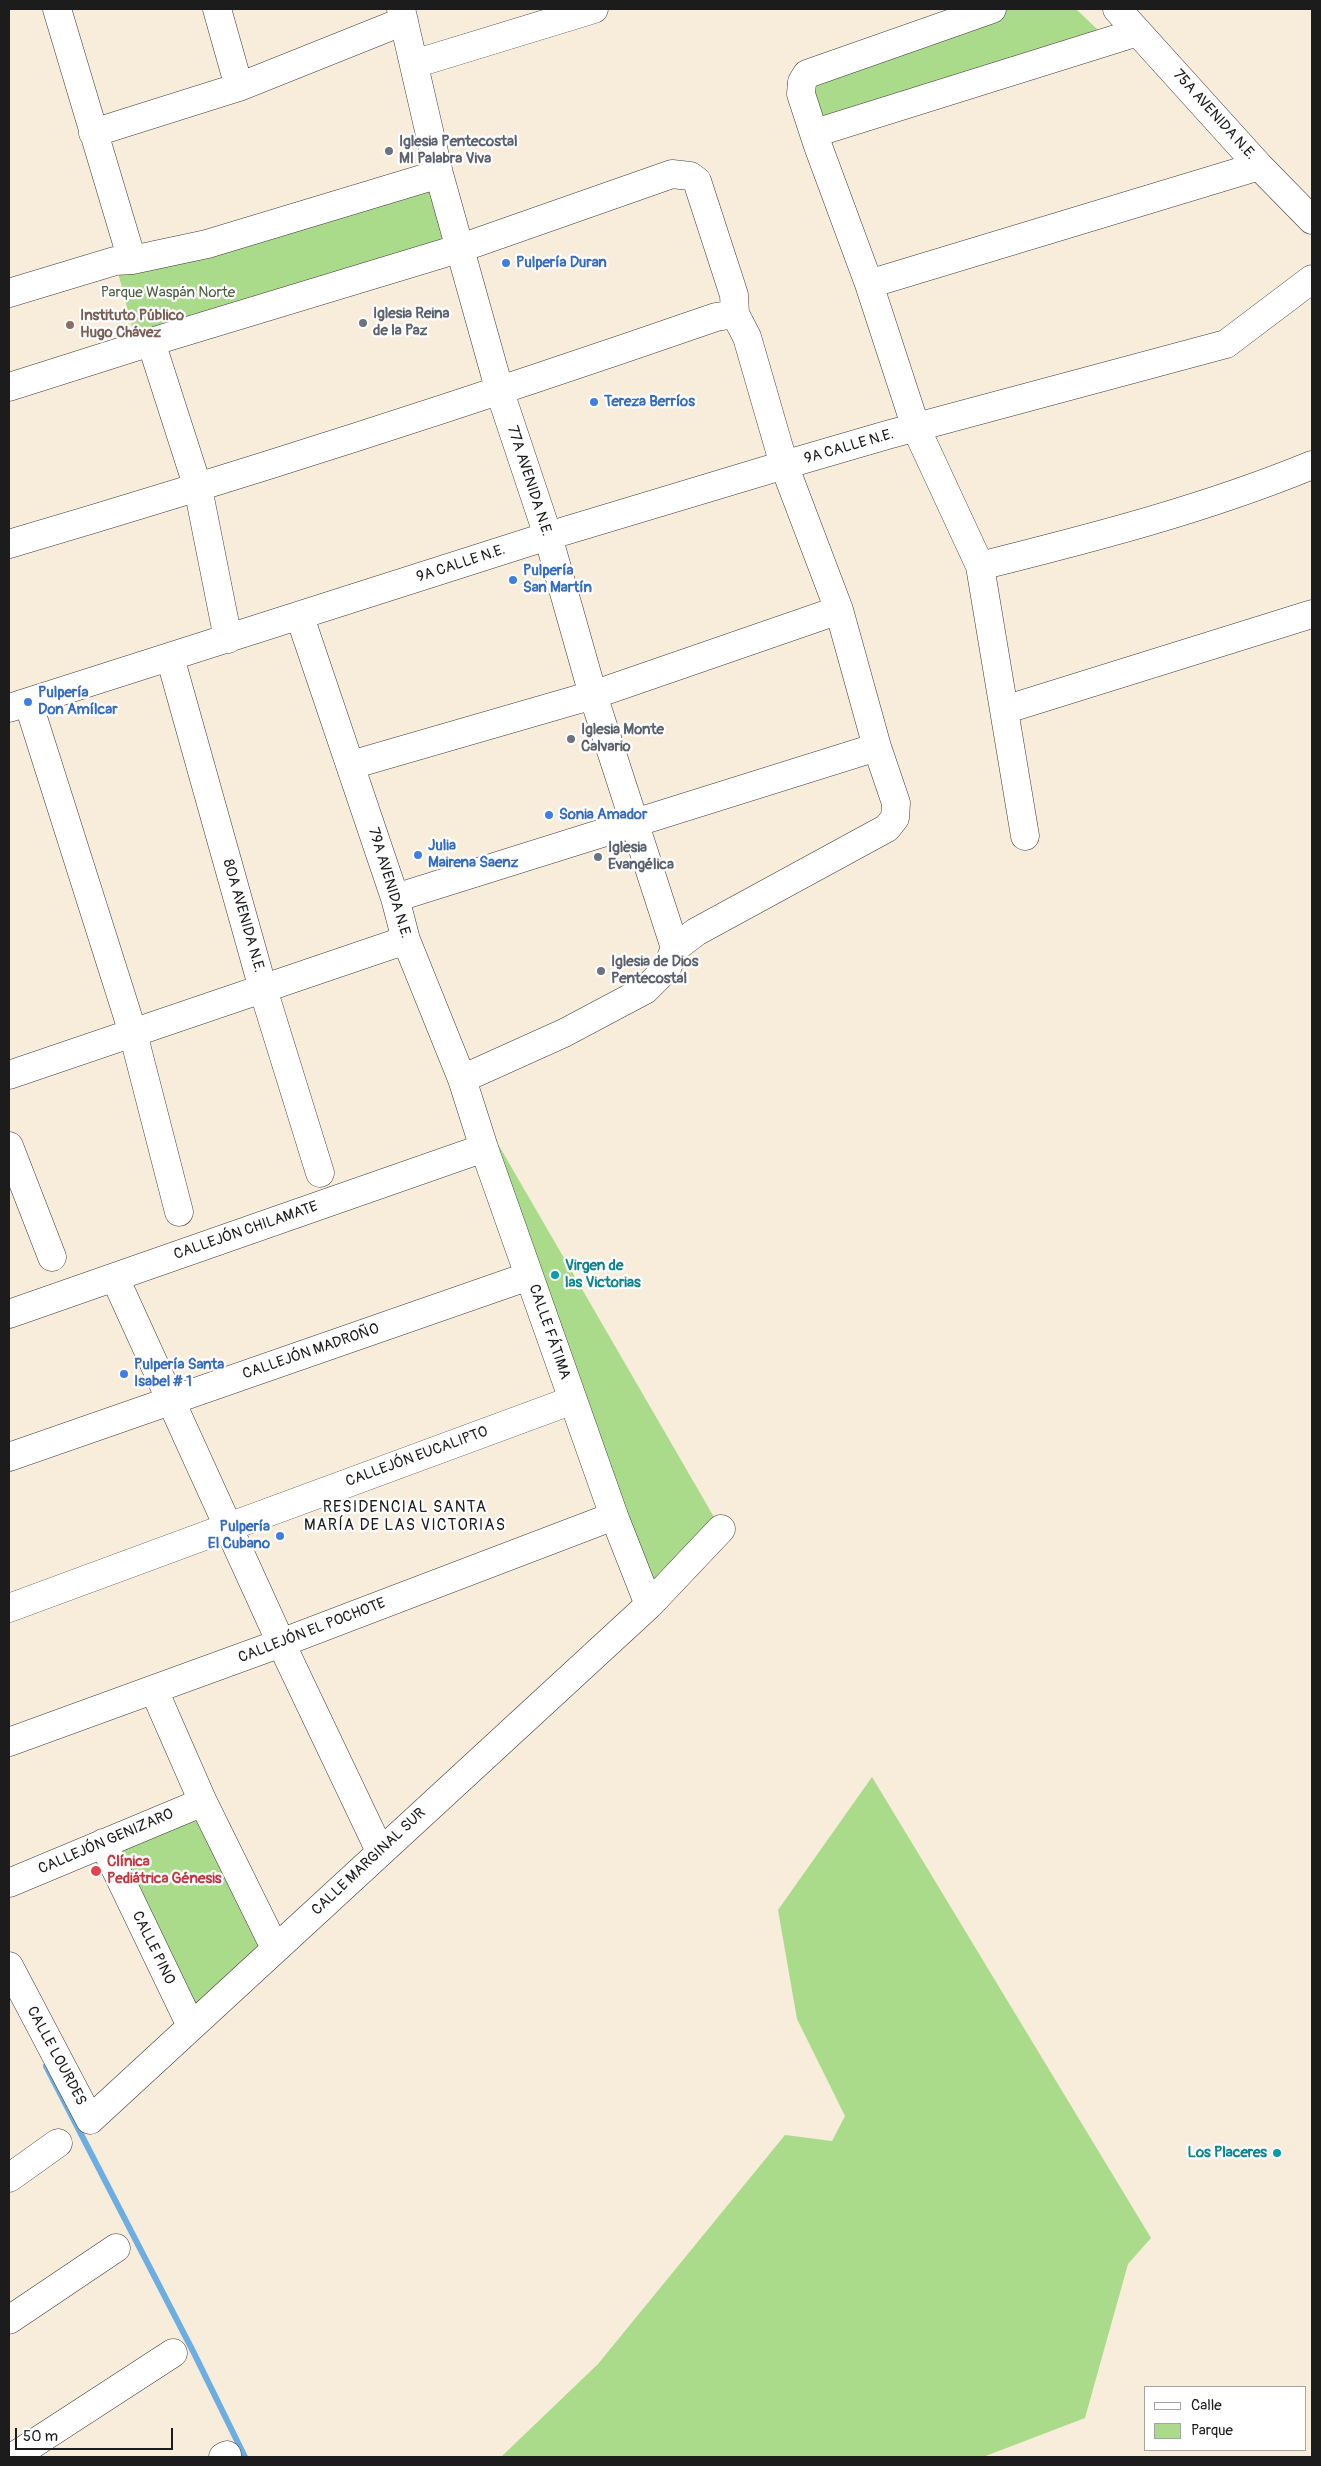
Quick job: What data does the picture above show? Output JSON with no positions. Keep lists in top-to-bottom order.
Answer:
{
  "streets": {
    "street": [
      "75A AVENIDA N.E.",
      "9A CALLE N.E.",
      "77A AVENIDA N.E.",
      "79A AVENIDA N.E.",
      "80A AVENIDA N.E.",
      "CALLEJÓN CHILAMATE",
      "CALLE FÁTIMA",
      "CALLEJÓN MADROÑO",
      "CALLEJÓN EUCALIPTO",
      "CALLEJÓN EL POCHOTE",
      "CALLEJÓN GENIZARO",
      "CALLE MARGINAL SUR",
      "CALLE PINO",
      "CALLE LOURDES"
    ]
  },
  "crossings": [
    ["9A CALLE N.E.", "77A AVENIDA N.E."],
    ["9A CALLE N.E.", "79A AVENIDA N.E."],
    ["9A CALLE N.E.", "80A AVENIDA N.E."],
    ["79A AVENIDA N.E.", "CALLEJÓN CHILAMATE"],
    ["79A AVENIDA N.E.", "CALLE FÁTIMA"],
    ["CALLEJÓN CHILAMATE", "CALLE FÁTIMA"],
    ["CALLE FÁTIMA", "CALLEJÓN MADROÑO"],
    ["CALLE FÁTIMA", "CALLEJÓN EUCALIPTO"],
    ["CALLE FÁTIMA", "CALLEJÓN EL POCHOTE"],
    ["CALLE FÁTIMA", "CALLE MARGINAL SUR"],
    ["CALLEJÓN GENIZARO", "CALLE PINO"],
    ["CALLE MARGINAL SUR", "CALLE PINO"],
    ["CALLE MARGINAL SUR", "CALLE LOURDES"]
  ],
  "districts": ["RESIDENCIAL SANTA MARÍA DE LAS VICTORIAS"],
  "parks": ["Parque Waspán Norte"],
  "places": [
    "Iglesia Pentecostal MI Palabra Viva",
    "Pulpería Duran",
    "Iglesia Reina de la Paz",
    "Instituto Público Hugo Chávez",
    "Tereza Berríos",
    "Pulpería San Martín",
    "Pulpería Don Amílcar",
    "Iglesia Monte Calvario",
    "Sonia Amador",
    "Julia Mairena Saenz",
    "Iglesia Evangélica",
    "Iglesia de Dios Pentecostal",
    "Virgen de las Victorias",
    "Pulpería Santa Isabel # 1",
    "Pulpería El Cubano",
    "Clínica Pediátrica Génesis",
    "Los Placeres"
  ],
  "legend": ["Calle", "Parque"],
  "scale_bar": "50 m"
}
